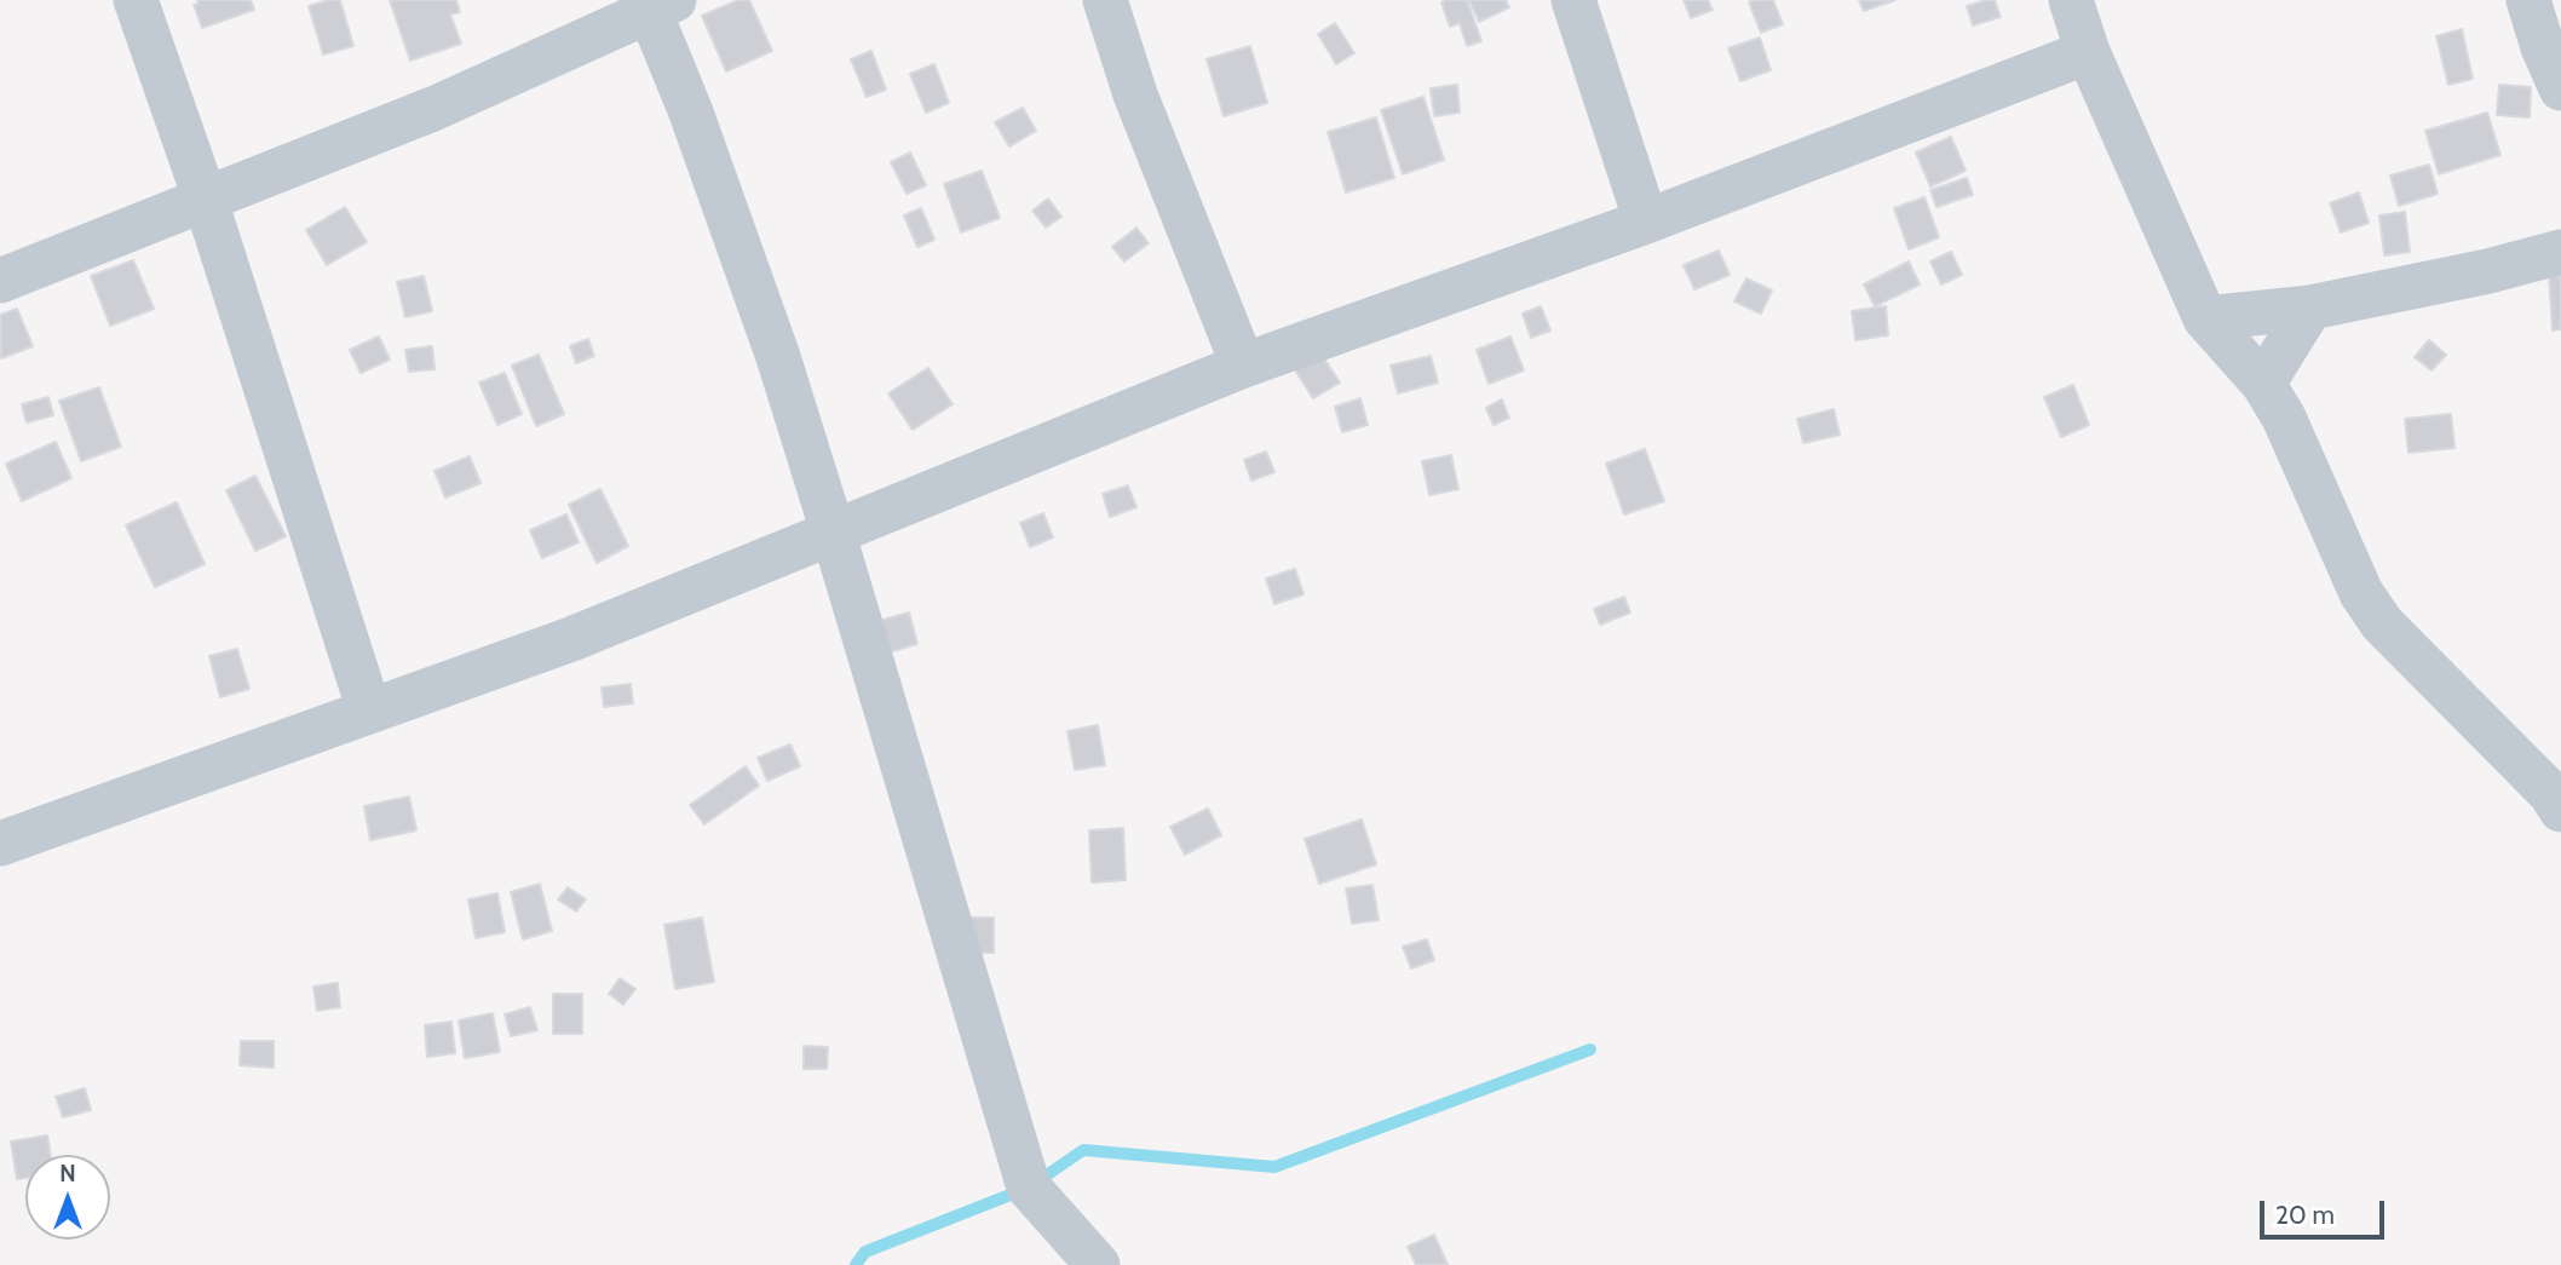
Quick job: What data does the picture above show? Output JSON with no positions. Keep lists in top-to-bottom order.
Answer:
{
  "scale_bar": "20 m",
  "north": "top"
}
